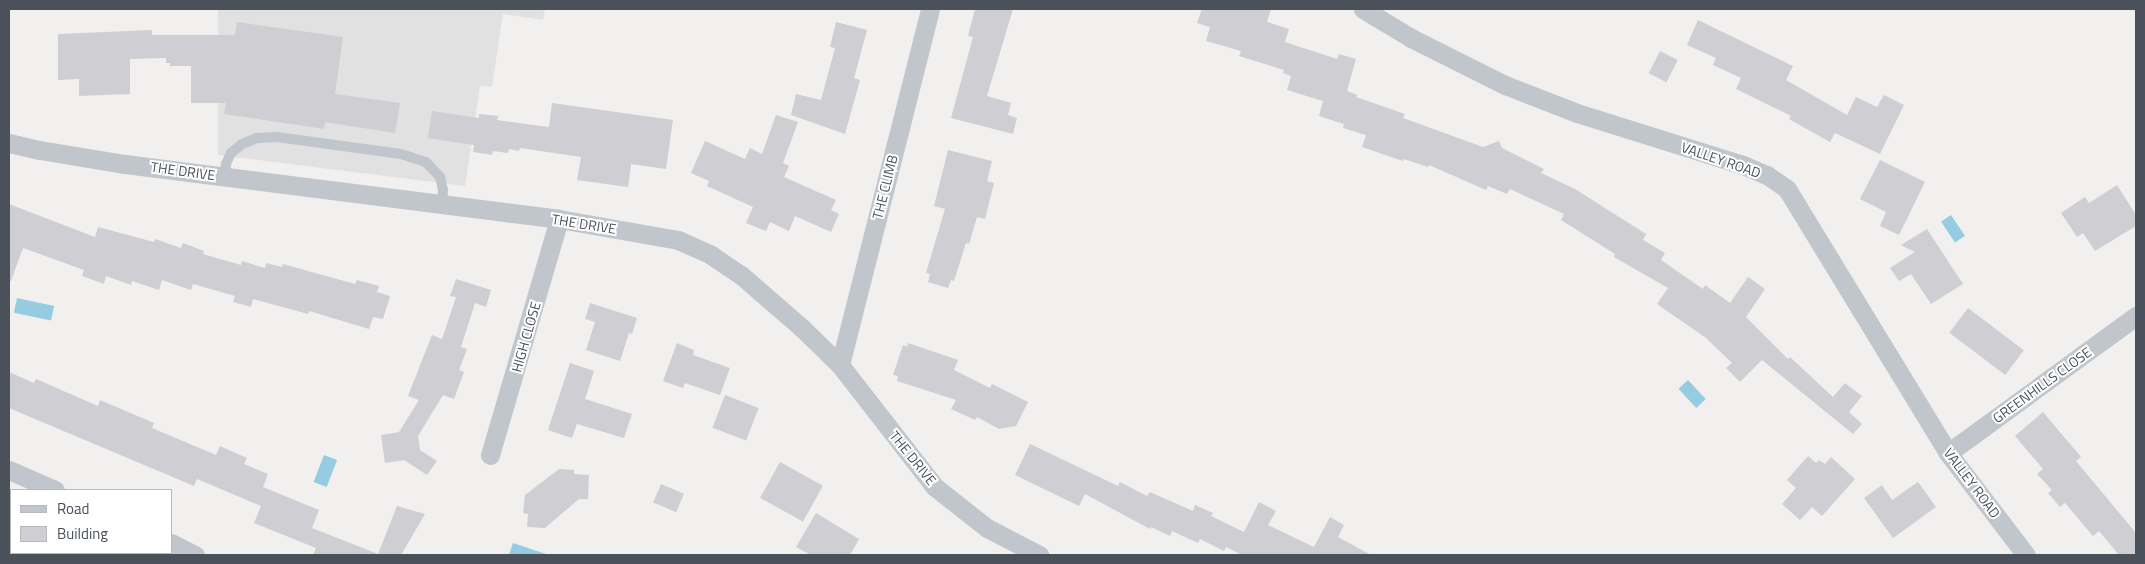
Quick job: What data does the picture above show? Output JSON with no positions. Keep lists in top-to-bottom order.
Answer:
{
  "streets": {
    "street": [
      "VALLEY ROAD",
      "THE DRIVE",
      "THE CLIMB",
      "HIGH CLOSE",
      "GREENHILLS CLOSE"
    ]
  },
  "crossings": [
    ["VALLEY ROAD", "GREENHILLS CLOSE"],
    ["THE DRIVE", "THE CLIMB"],
    ["THE DRIVE", "HIGH CLOSE"]
  ],
  "legend": ["Road", "Building"]
}
